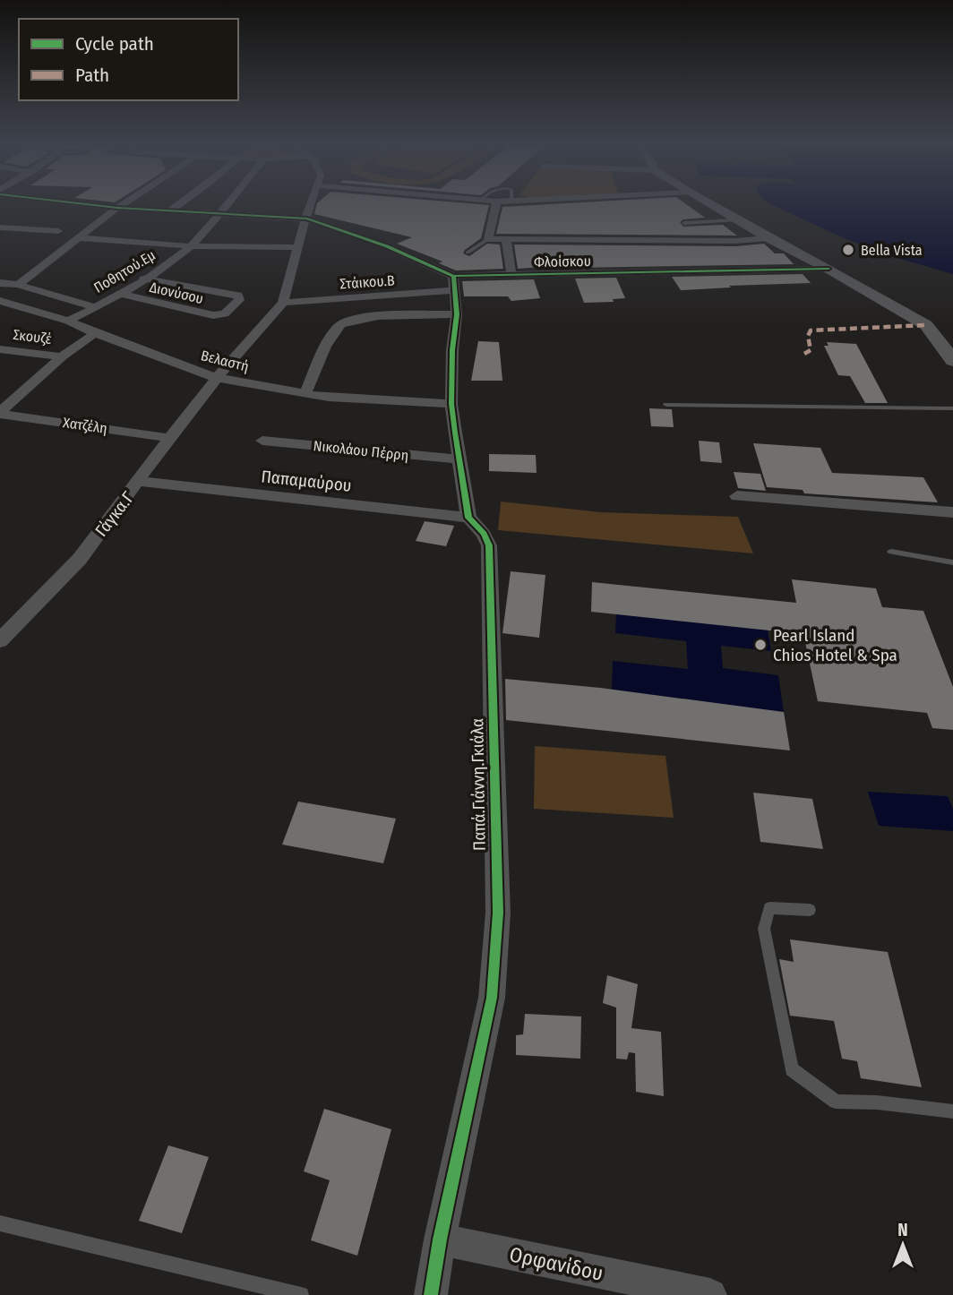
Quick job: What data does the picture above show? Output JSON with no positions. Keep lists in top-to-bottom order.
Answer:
{
  "streets": {
    "street": [
      "Φλοίσκου",
      "Ποθητού.Εμ",
      "Στάικου.Β",
      "Διονύσου",
      "Σκουζέ",
      "Βελαστή",
      "Χατζέλη",
      "Νικολάου Πέρρη",
      "Παπαμαύρου",
      "Γάγκα.Γ",
      "Παπά.Γιάννη.Γκιάλα",
      "Ορφανίδου"
    ]
  },
  "crossings": [
    ["Φλοίσκου", "Ποθητού.Εμ"],
    ["Φλοίσκου", "Παπά.Γιάννη.Γκιάλα"],
    ["Ποθητού.Εμ", "Διονύσου"],
    ["Ποθητού.Εμ", "Βελαστή"],
    ["Στάικου.Β", "Γάγκα.Γ"],
    ["Στάικου.Β", "Παπά.Γιάννη.Γκιάλα"],
    ["Βελαστή", "Γάγκα.Γ"],
    ["Βελαστή", "Παπά.Γιάννη.Γκιάλα"],
    ["Χατζέλη", "Γάγκα.Γ"],
    ["Νικολάου Πέρρη", "Παπά.Γιάννη.Γκιάλα"],
    ["Παπαμαύρου", "Γάγκα.Γ"],
    ["Παπαμαύρου", "Παπά.Γιάννη.Γκιάλα"],
    ["Παπά.Γιάννη.Γκιάλα", "Ορφανίδου"]
  ],
  "places": ["Bella Vista", "Pearl Island Chios Hotel & Spa"],
  "legend": ["Cycle path", "Path"],
  "north": "top"
}
